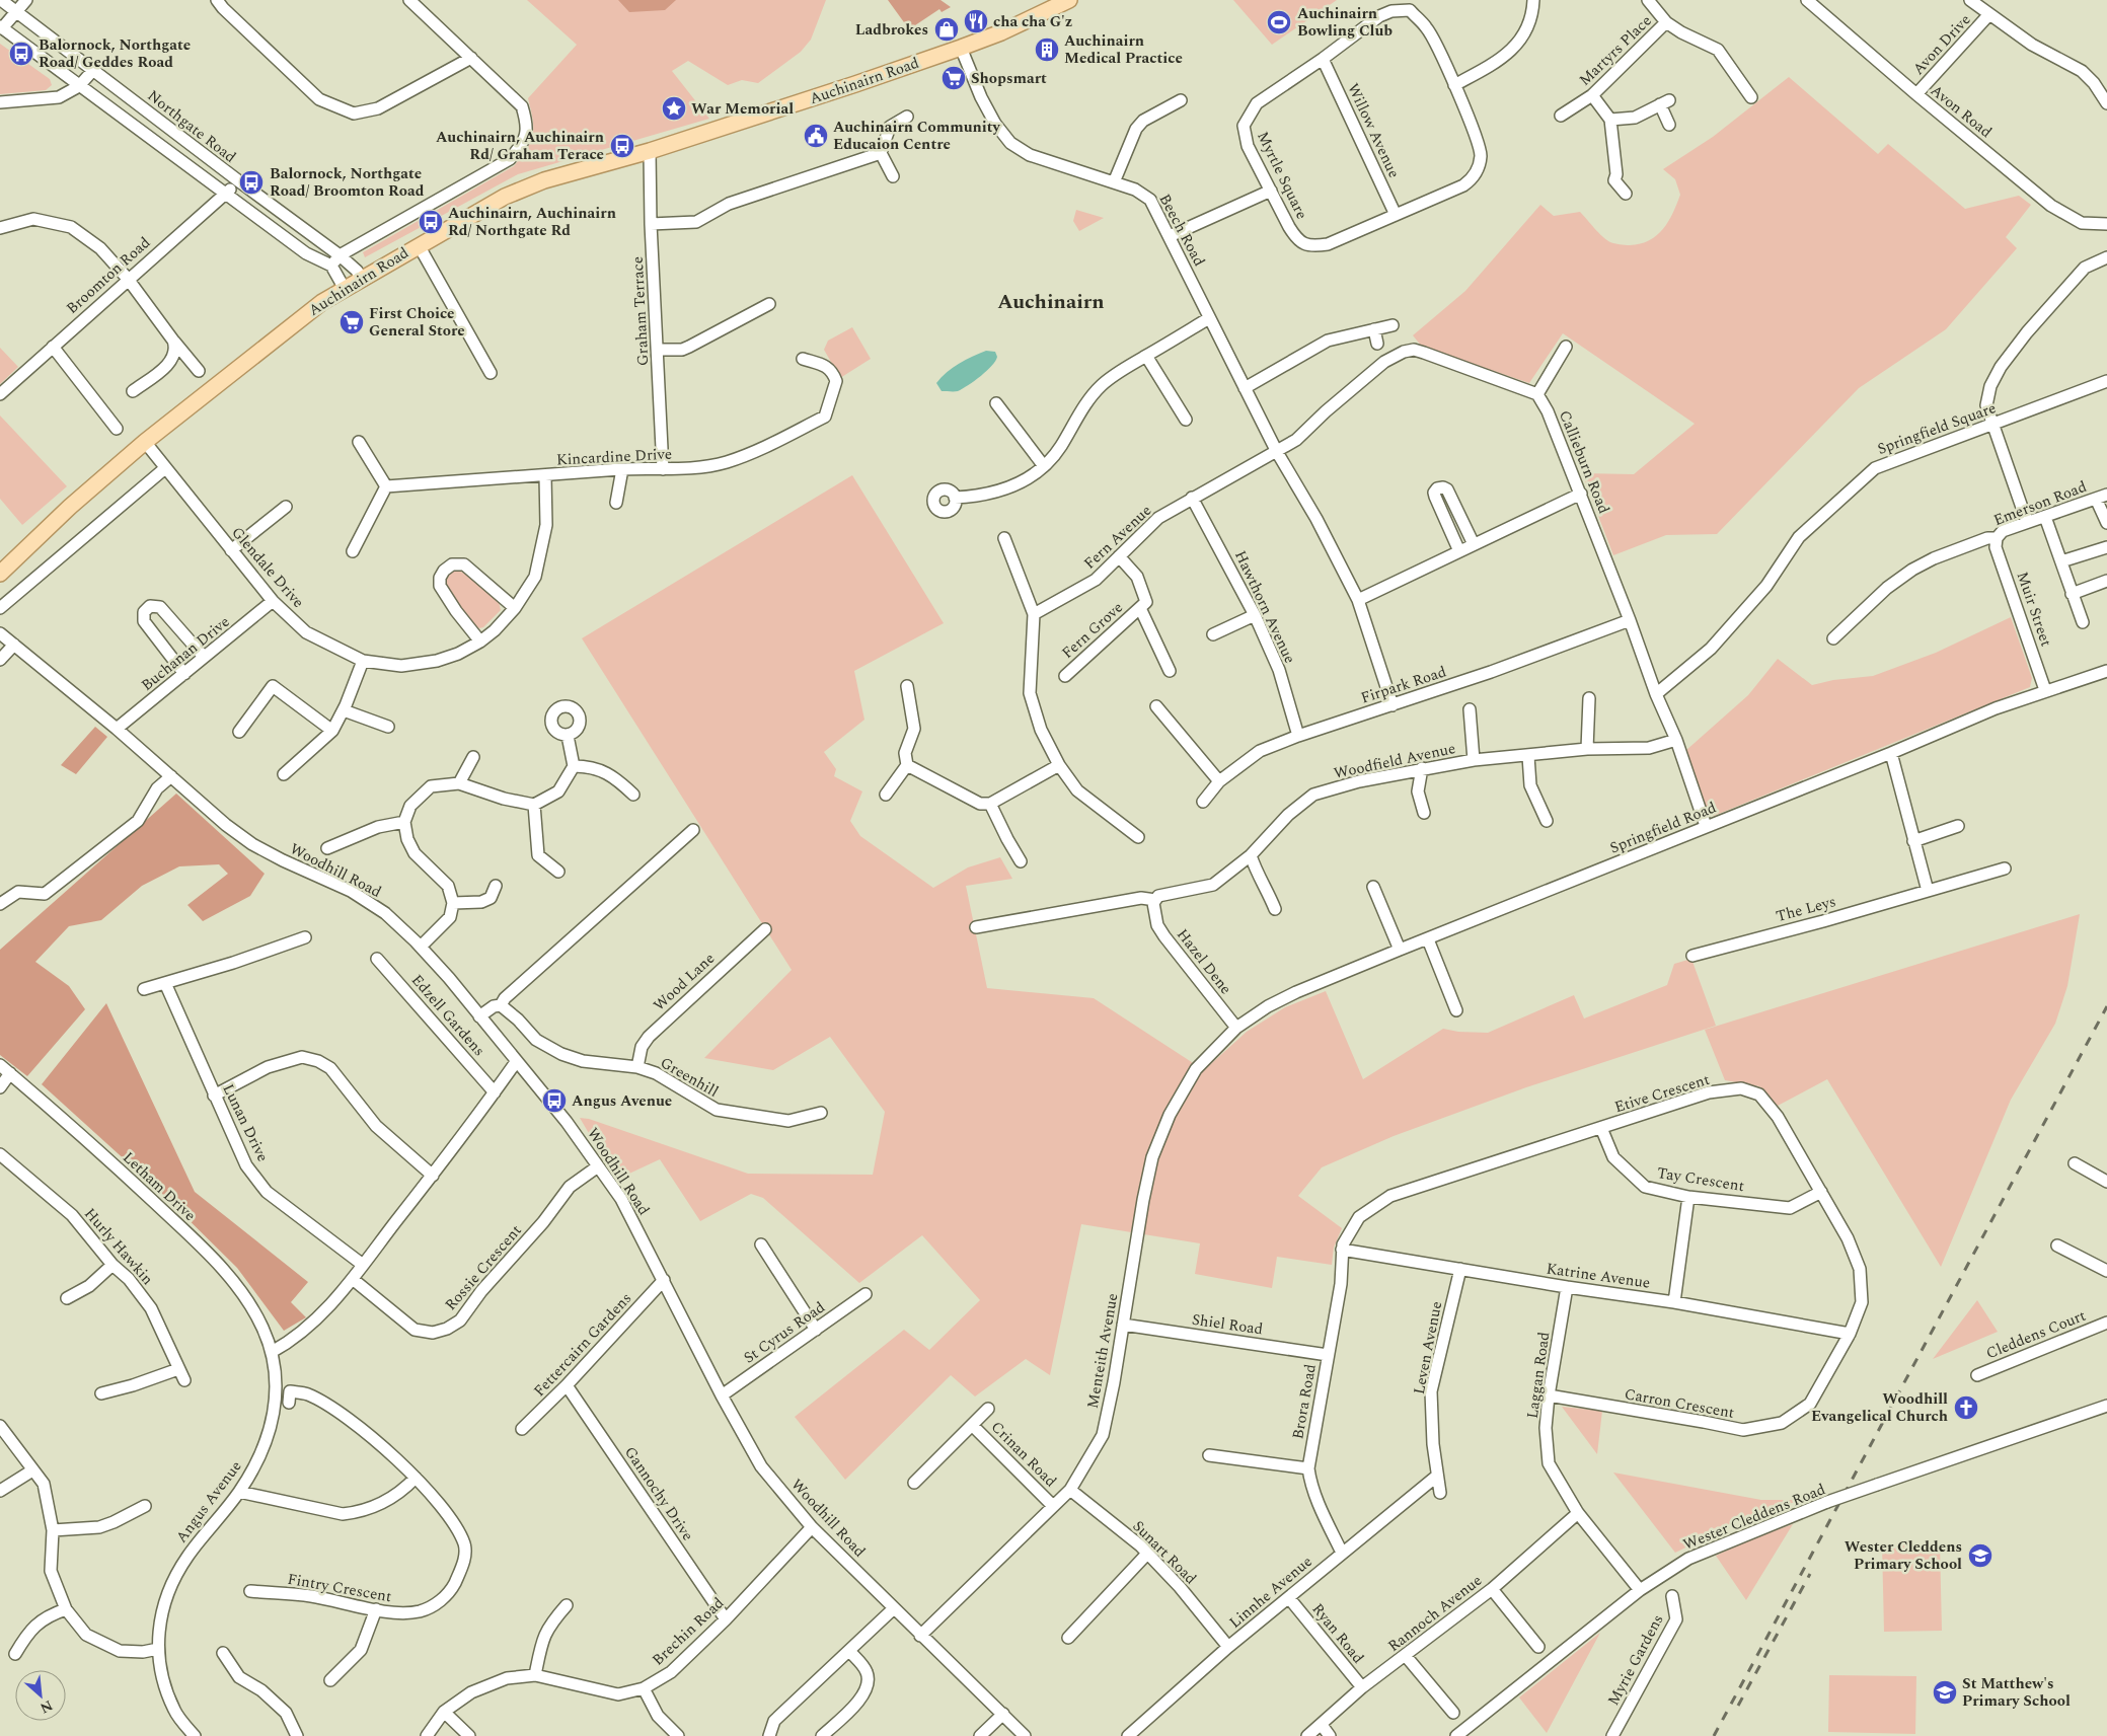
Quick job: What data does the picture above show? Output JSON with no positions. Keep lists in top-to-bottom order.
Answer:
{
  "streets": {
    "main road": ["Auchinairn Road"],
    "street": [
      "Avon Drive",
      "Martyrs Place",
      "Avon Road",
      "Northgate Road",
      "Willow Avenue",
      "Myrtle Square",
      "Beech Road",
      "Broomton Road",
      "Graham Terrace",
      "Springfield Square",
      "Kincardine Drive",
      "Callieburn Road",
      "Emerson Road",
      "Fern Avenue",
      "Glendale Drive",
      "Hawthorn Avenue",
      "Muir Street",
      "Fern Grove",
      "Buchanan Drive",
      "Firpark Road",
      "Woodfield Avenue",
      "Springfield Road",
      "Woodhill Road",
      "The Leys",
      "Hazel Dene",
      "Wood Lane",
      "Edzell Gardens",
      "Greenhill",
      "Etive Crescent",
      "Lunan Drive",
      "Tay Crescent",
      "Letham Drive",
      "Hurly Hawkin",
      "Rossie Crescent",
      "Katrine Avenue",
      "Shiel Road",
      "St Cyrus Road",
      "Cleddens Court",
      "Fettercairn Gardens",
      "Leven Avenue",
      "Menteith Avenue",
      "Laggan Road",
      "Brora Road",
      "Carron Crescent",
      "Crinan Road",
      "Gannochy Drive",
      "Angus Avenue",
      "Wester Cleddens Road",
      "Sunart Road",
      "Fintry Crescent",
      "Linnhe Avenue",
      "Rannoch Avenue",
      "Brechin Road",
      "Ryan Road",
      "Myrie Gardens"
    ]
  },
  "crossings": [
    ["Avon Drive", "Avon Road"],
    ["Auchinairn Road", "Northgate Road"],
    ["Auchinairn Road", "Beech Road"],
    ["Auchinairn Road", "Graham Terrace"],
    ["Auchinairn Road", "Glendale Drive"],
    ["Northgate Road", "Broomton Road"],
    ["Willow Avenue", "Myrtle Square"],
    ["Beech Road", "Fern Avenue"],
    ["Beech Road", "Firpark Road"],
    ["Graham Terrace", "Kincardine Drive"],
    ["Springfield Square", "Callieburn Road"],
    ["Kincardine Drive", "Glendale Drive"],
    ["Callieburn Road", "Firpark Road"],
    ["Callieburn Road", "Woodfield Avenue"],
    ["Callieburn Road", "Springfield Road"],
    ["Emerson Road", "Muir Street"],
    ["Fern Avenue", "Hawthorn Avenue"],
    ["Fern Avenue", "Fern Grove"],
    ["Glendale Drive", "Buchanan Drive"],
    ["Hawthorn Avenue", "Firpark Road"],
    ["Muir Street", "Springfield Road"],
    ["Buchanan Drive", "Woodhill Road"],
    ["Woodfield Avenue", "Hazel Dene"],
    ["Springfield Road", "Hazel Dene"],
    ["Springfield Road", "Menteith Avenue"],
    ["Woodhill Road", "Rossie Crescent"],
    ["Woodhill Road", "St Cyrus Road"],
    ["Woodhill Road", "Fettercairn Gardens"],
    ["Woodhill Road", "Menteith Avenue"],
    ["Woodhill Road", "Brechin Road"],
    ["Hazel Dene", "Menteith Avenue"],
    ["Wood Lane", "Greenhill"],
    ["Etive Crescent", "Tay Crescent"],
    ["Etive Crescent", "Katrine Avenue"],
    ["Etive Crescent", "Brora Road"],
    ["Etive Crescent", "Carron Crescent"],
    ["Letham Drive", "Angus Avenue"],
    ["Katrine Avenue", "Leven Avenue"],
    ["Katrine Avenue", "Laggan Road"],
    ["Katrine Avenue", "Brora Road"],
    ["Katrine Avenue", "Carron Crescent"],
    ["Shiel Road", "Menteith Avenue"],
    ["Shiel Road", "Brora Road"],
    ["Fettercairn Gardens", "Gannochy Drive"],
    ["Leven Avenue", "Linnhe Avenue"],
    ["Menteith Avenue", "Crinan Road"],
    ["Menteith Avenue", "Sunart Road"],
    ["Laggan Road", "Carron Crescent"],
    ["Laggan Road", "Wester Cleddens Road"],
    ["Laggan Road", "Rannoch Avenue"],
    ["Brora Road", "Linnhe Avenue"],
    ["Gannochy Drive", "Brechin Road"],
    ["Sunart Road", "Linnhe Avenue"],
    ["Linnhe Avenue", "Ryan Road"],
    ["Rannoch Avenue", "Ryan Road"]
  ],
  "districts": ["Auchinairn"],
  "places": {
    "restaurant": ["cha cha G'z"],
    "sports": ["Auchinairn Bowling Club"],
    "shop": ["Ladbrokes"],
    "building": ["Auchinairn Medical Practice"],
    "bus stop": [
      "Balornock, Northgate Road/ Geddes Road",
      "Auchinairn, Auchinairn Rd/ Graham Terace",
      "Balornock, Northgate Road/ Broomton Road",
      "Auchinairn, Auchinairn Rd/ Northgate Rd",
      "Angus Avenue"
    ],
    "supermarket": ["Shopsmart", "First Choice General Store"],
    "place": ["War Memorial"],
    "public building": ["Auchinairn Community Educaion Centre"],
    "church": ["Woodhill Evangelical Church"],
    "school or university": ["Wester Cleddens Primary School", "St Matthew's Primary School"]
  },
  "north": "bottom right"
}
